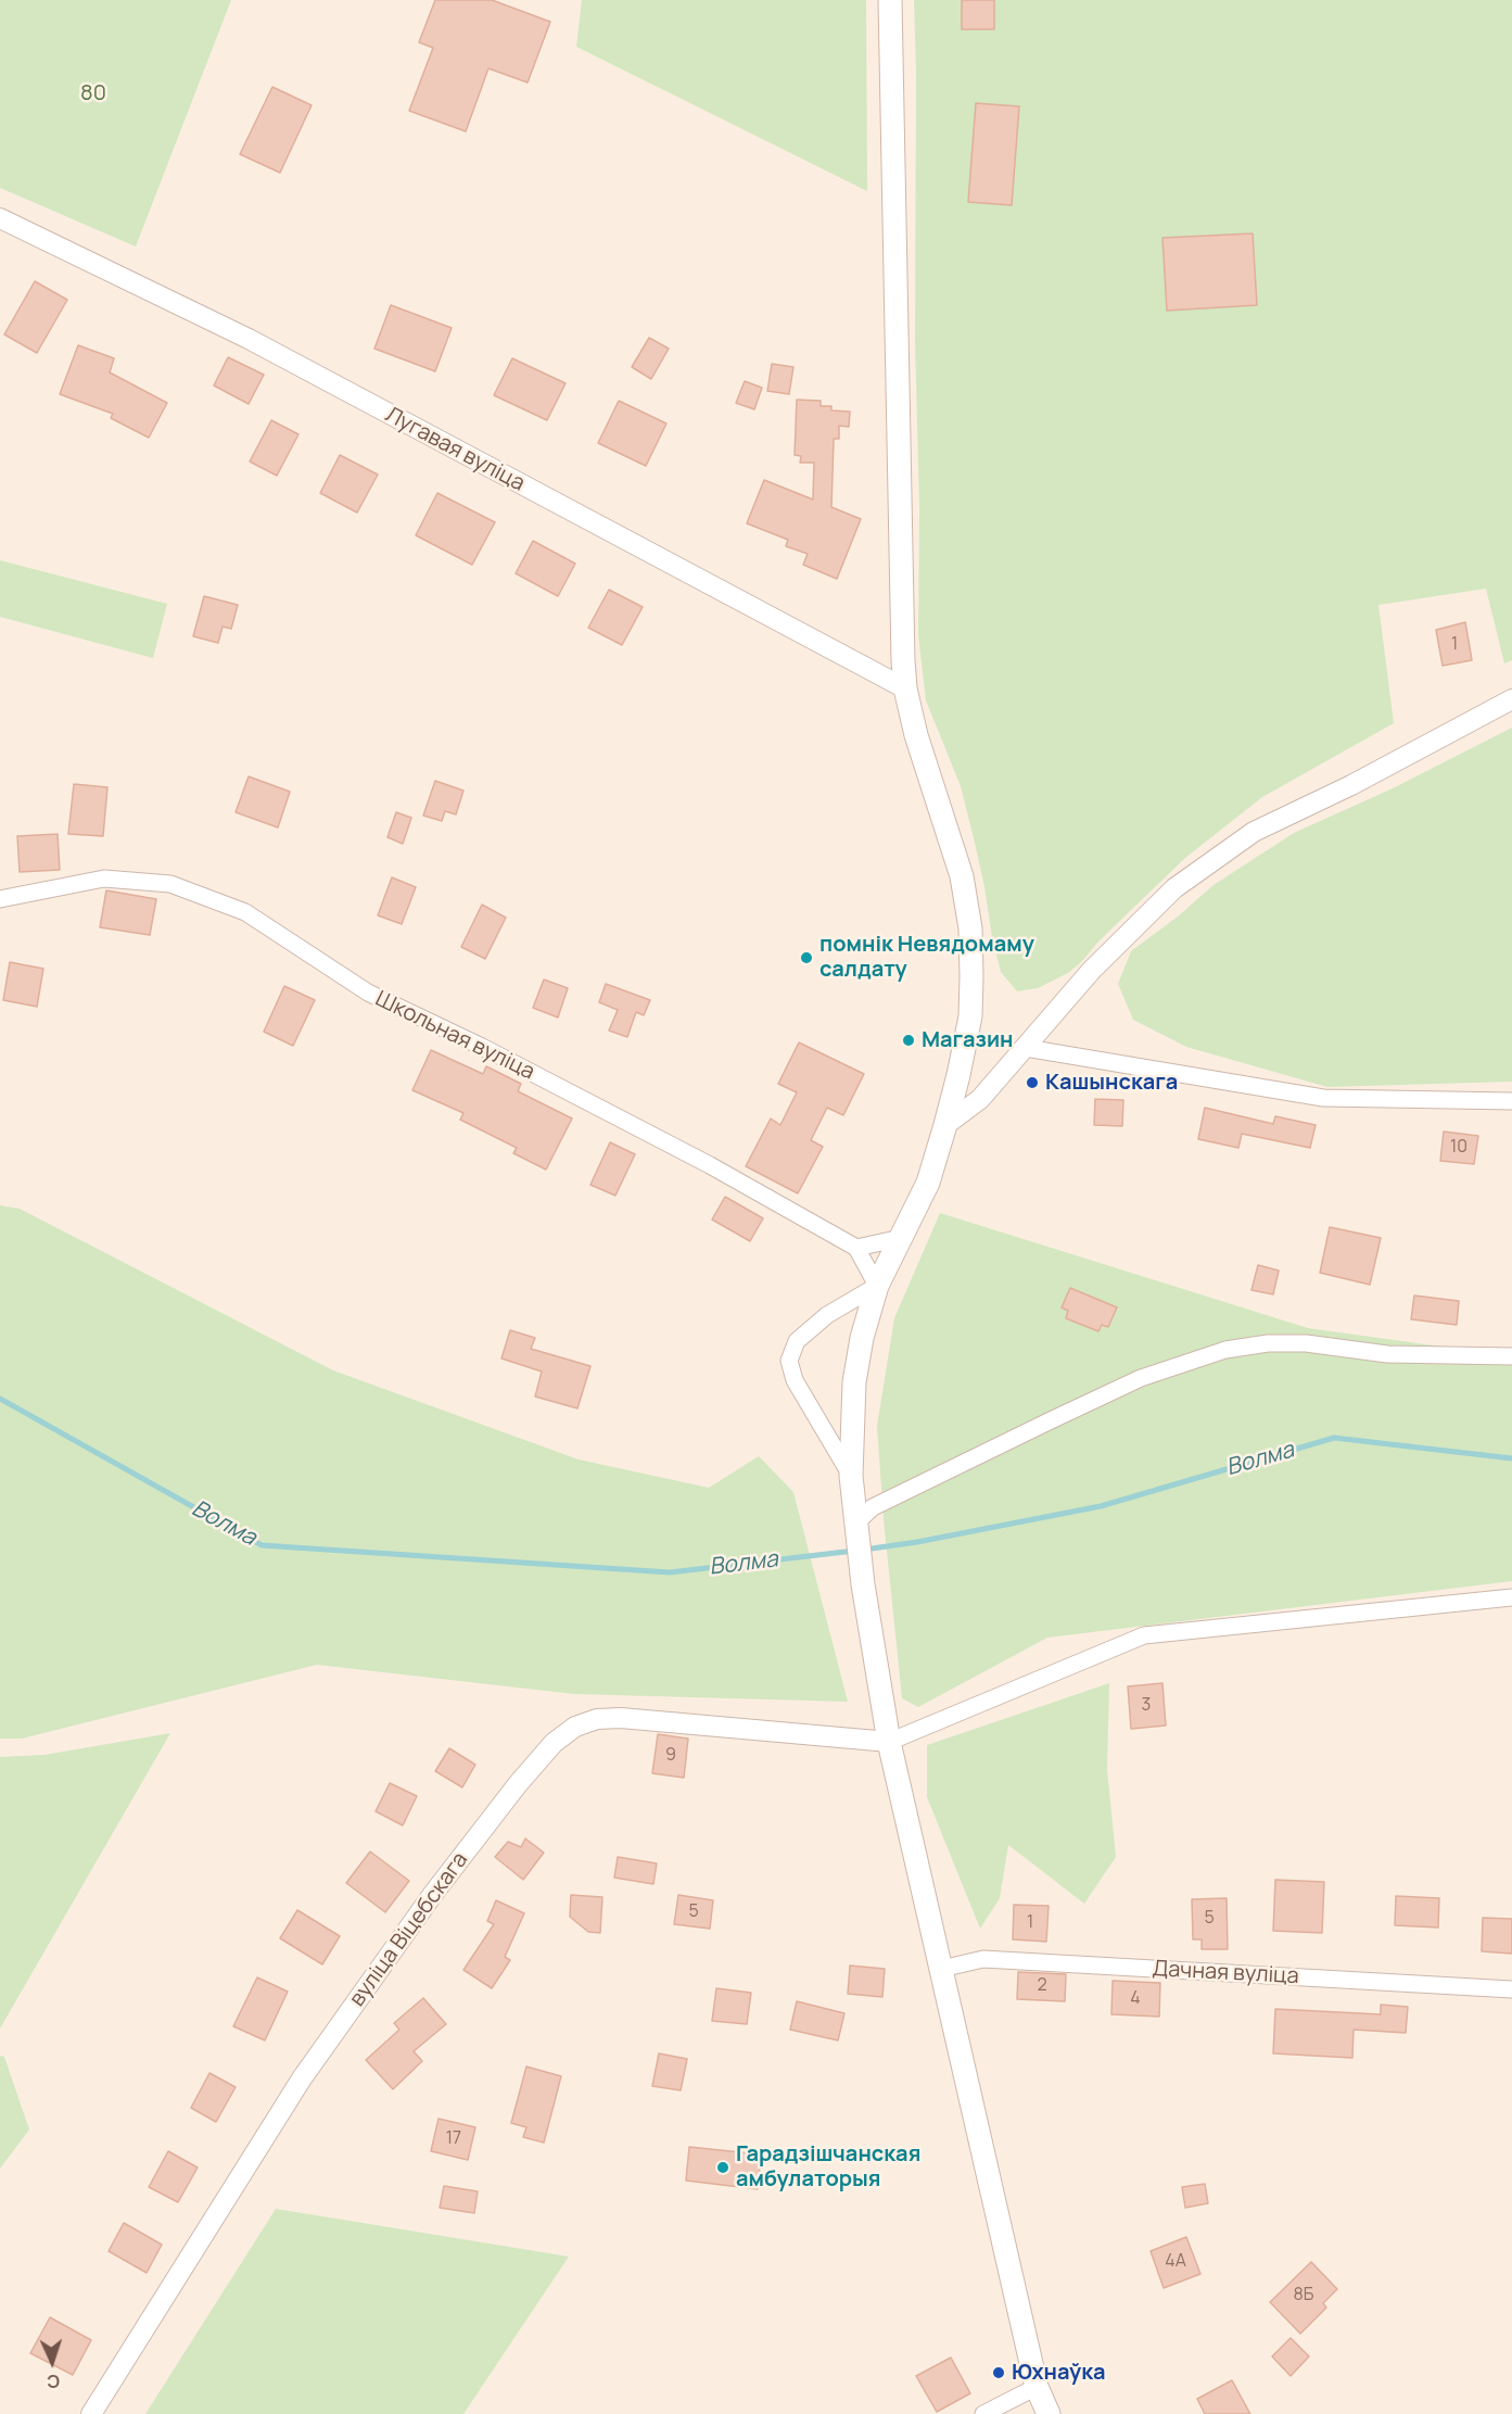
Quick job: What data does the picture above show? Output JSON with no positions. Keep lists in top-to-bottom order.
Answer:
{
  "streets": {
    "street": [
      "Лугавая вуліца",
      "Школьная вуліца",
      "вуліца Віцебскага",
      "Дачная вуліца"
    ]
  },
  "water": ["Волма"],
  "parks": ["80"],
  "places": [
    "помнік Невядомаму салдату",
    "Магазин",
    "Кашынскага",
    "Гарадзішчанская амбулаторыя",
    "Юхнаўка"
  ],
  "house_numbers": [
    "1",
    "10",
    "3",
    "9",
    "5",
    "5",
    "1",
    "2",
    "4",
    "17",
    "4А",
    "8Б"
  ],
  "north": "bottom"
}
